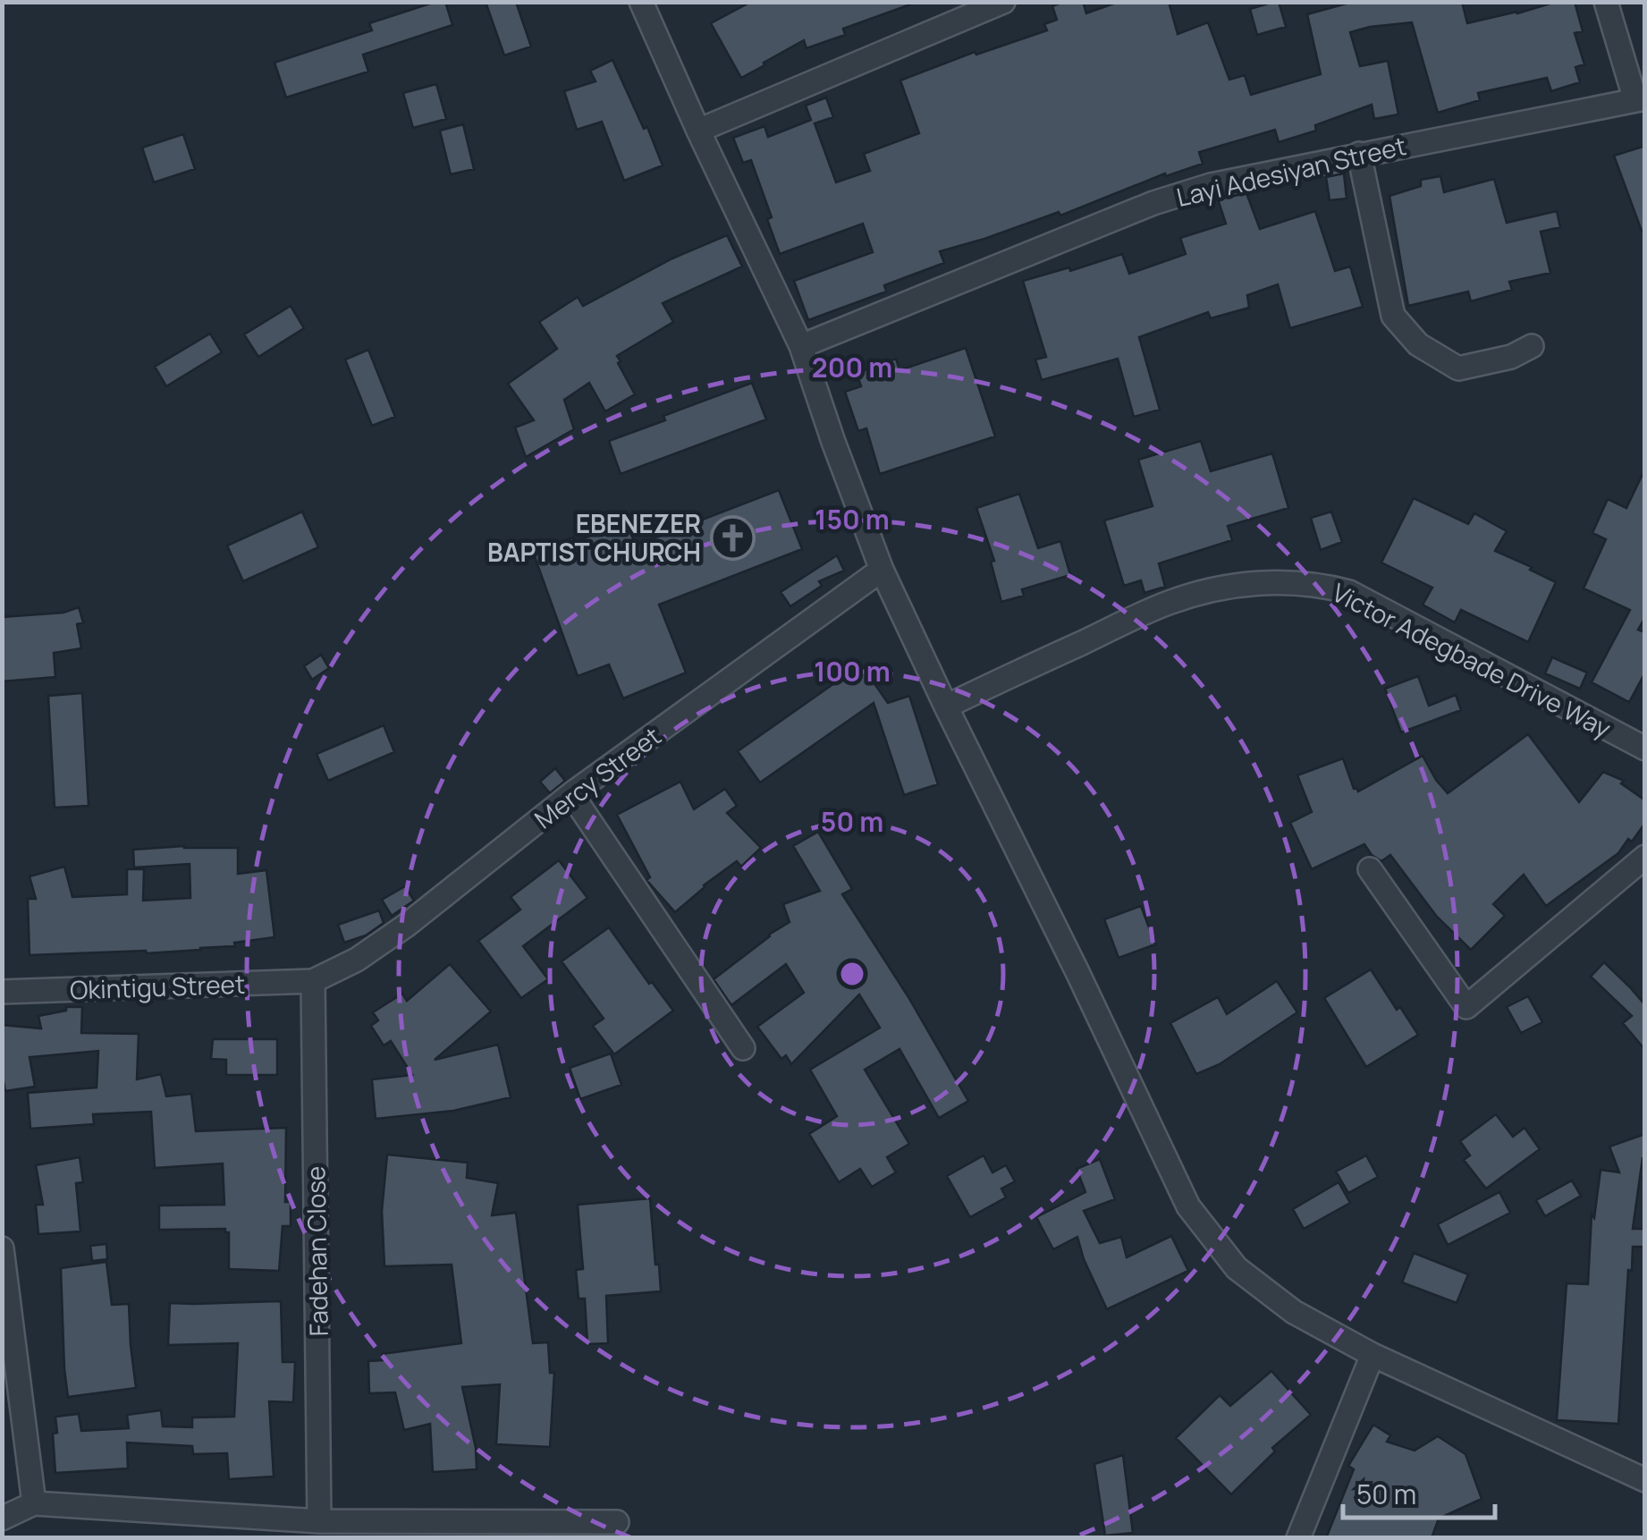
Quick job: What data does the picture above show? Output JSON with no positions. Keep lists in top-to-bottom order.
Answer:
{
  "streets": {
    "street": [
      "Layi Adesiyan Street",
      "Victor Adegbade Drive Way",
      "Mercy Street",
      "Okintigu Street",
      "Fadehan Close"
    ]
  },
  "crossings": [
    ["Mercy Street", "Okintigu Street"],
    ["Mercy Street", "Fadehan Close"],
    ["Okintigu Street", "Fadehan Close"]
  ],
  "places": {
    "church": ["EBENEZER BAPTIST CHURCH"]
  },
  "scale_bar": "50 m",
  "rings": [
    "200 m",
    "150 m",
    "100 m",
    "50 m"
  ]
}
